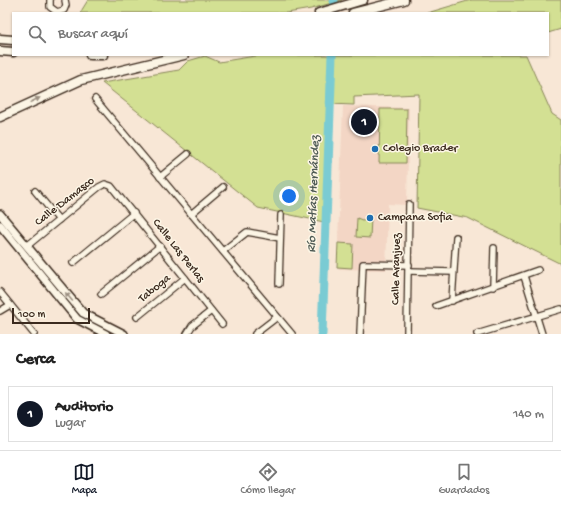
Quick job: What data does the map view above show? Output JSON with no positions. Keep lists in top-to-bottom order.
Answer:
{
  "streets": {
    "street": [
      "Calle Damasco",
      "Calle Las Perlas",
      "Calle Aranjuez",
      "Taboga"
    ]
  },
  "crossings": [
    ["Calle Damasco", "Calle Las Perlas"],
    ["Calle Las Perlas", "Taboga"]
  ],
  "water": ["Río Matías Hernández"],
  "places": ["Colegio Brader", "Campana Sofia"],
  "scale_bar": "100 m",
  "page": {
    "search": "Buscar aquí",
    "pins": "1",
    "scale": "100 m",
    "heading": "Cerca",
    "list": [
      {
        "mark": "1",
        "name": "Auditorio",
        "note": "Lugar",
        "value": "140 m"
      }
    ],
    "nav": ["Mapa", "Cómo llegar", "Guardados"]
  }
}
